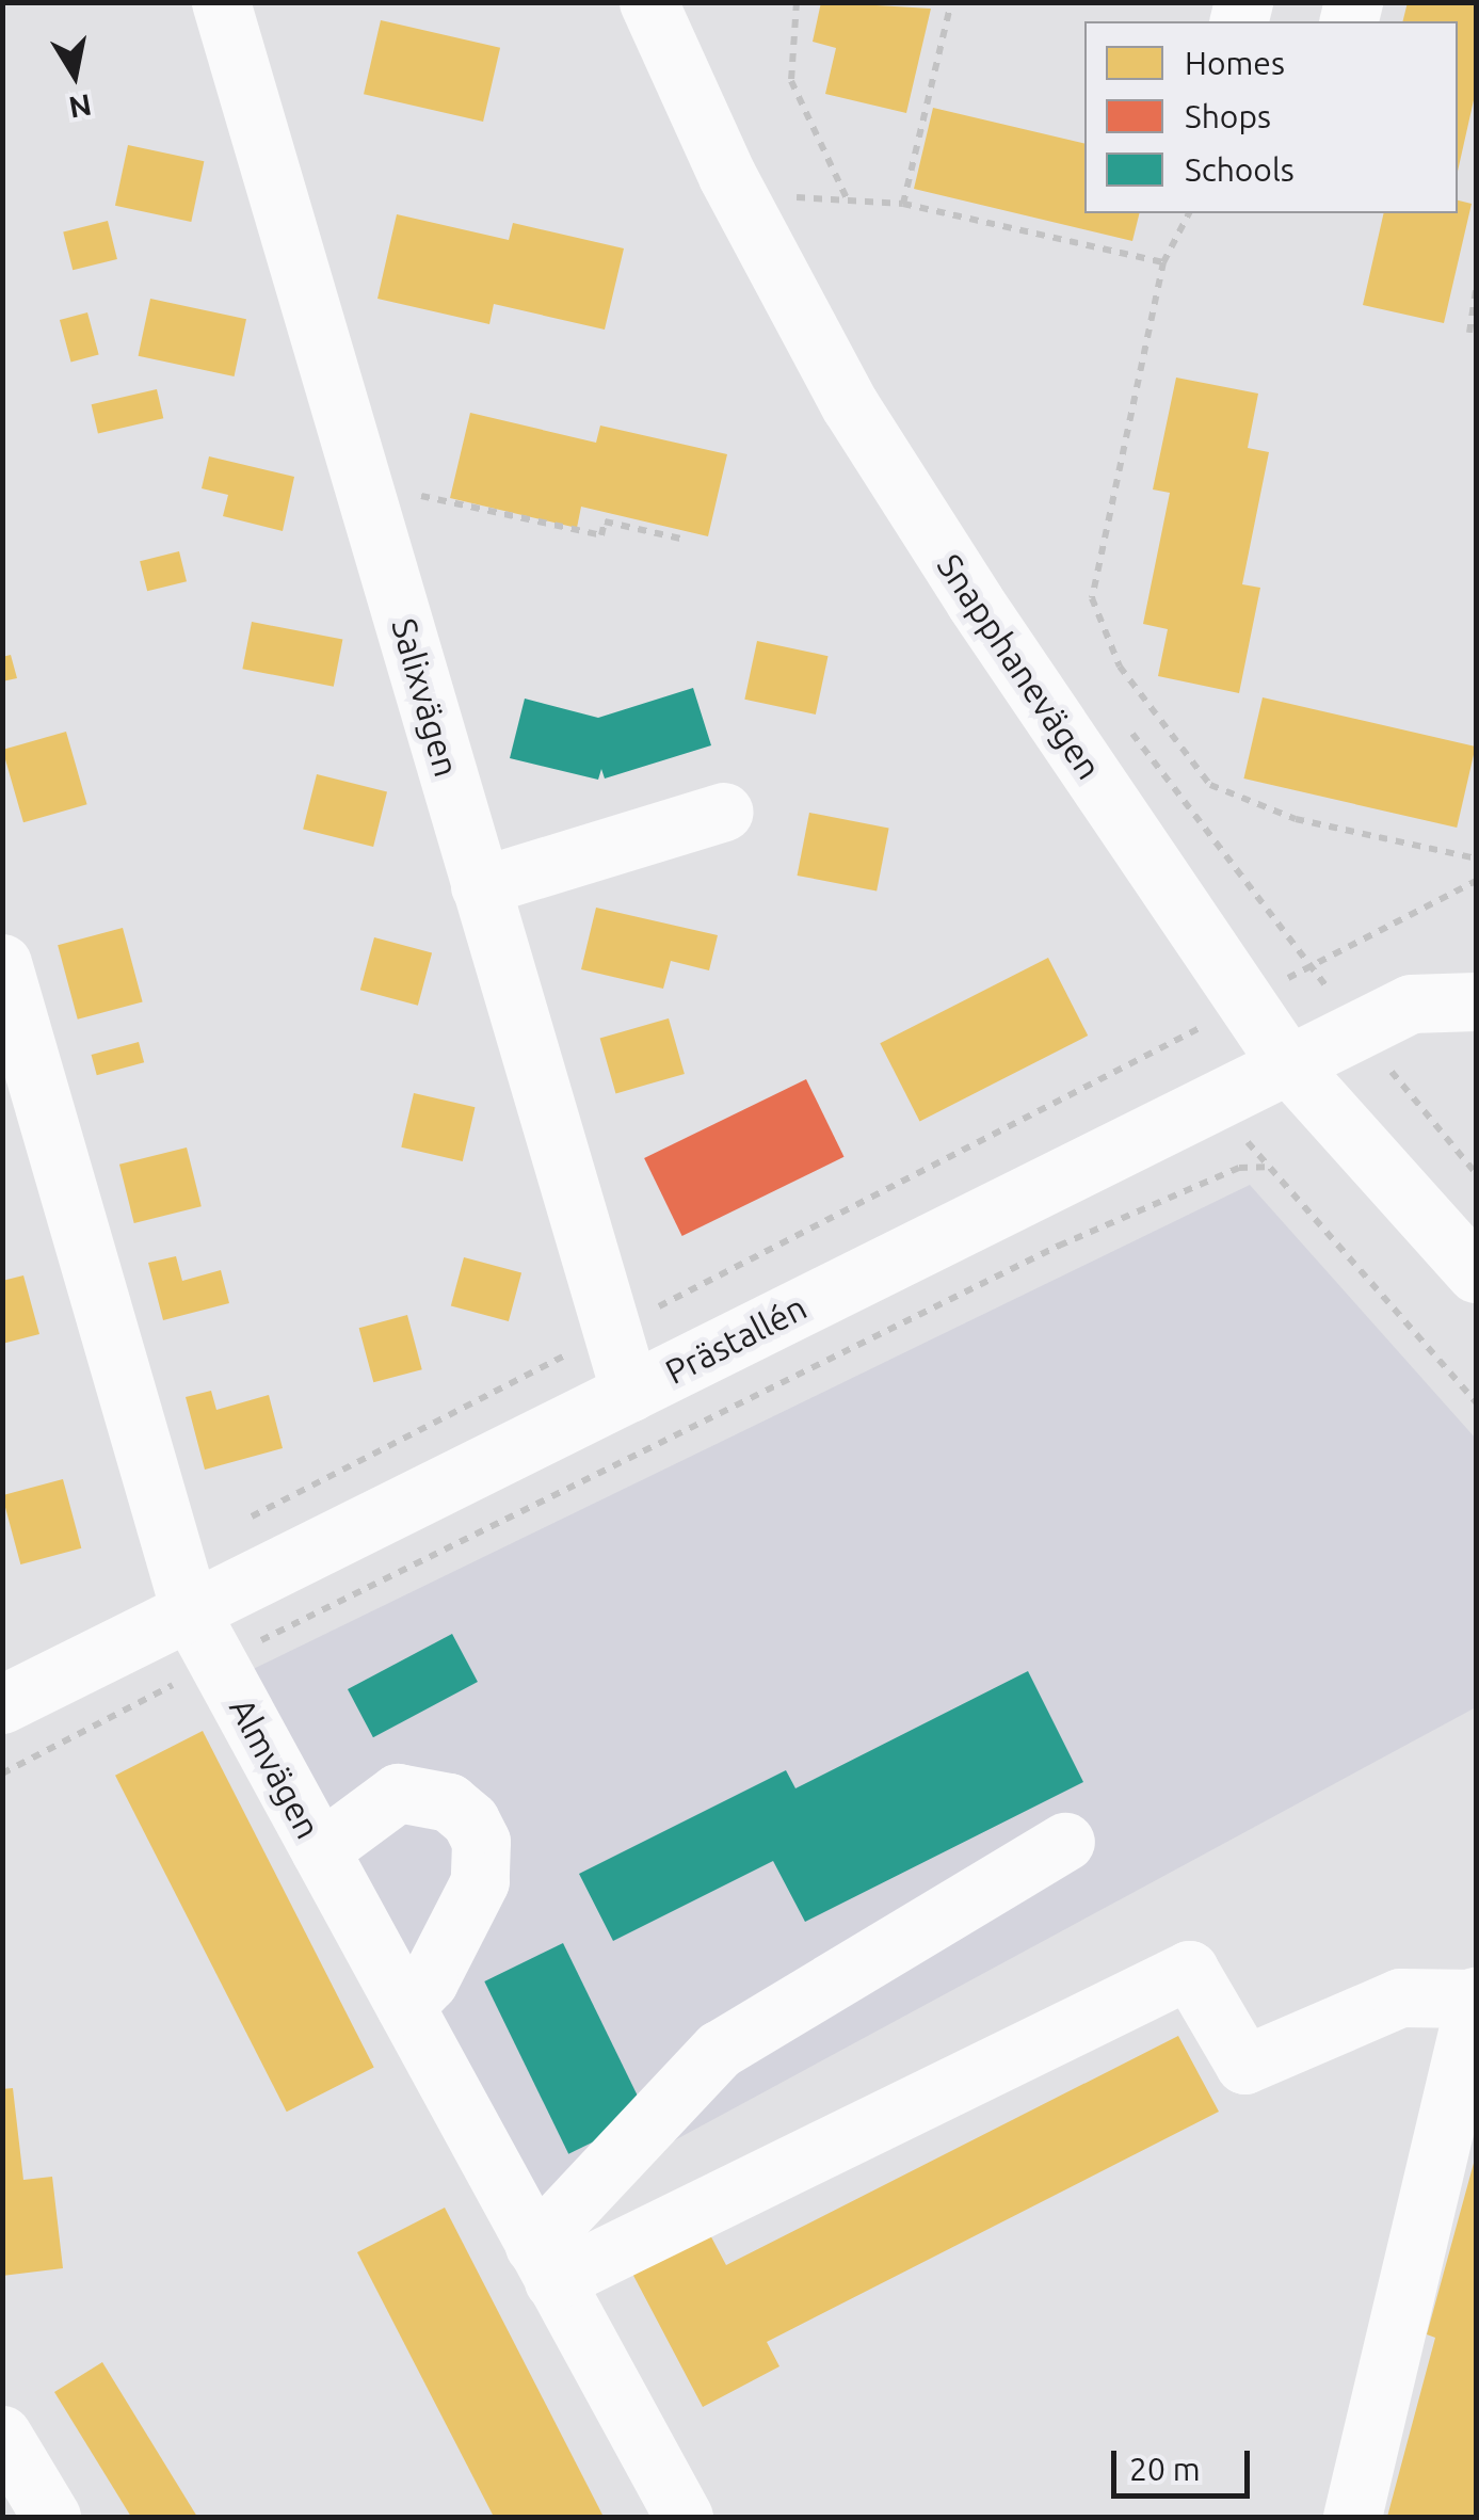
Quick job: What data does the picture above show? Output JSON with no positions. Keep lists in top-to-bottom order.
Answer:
{
  "streets": {
    "street": [
      "Snapphanevägen",
      "Salixvägen",
      "Prästallén",
      "Almvägen"
    ]
  },
  "crossings": [
    ["Snapphanevägen", "Prästallén"],
    ["Salixvägen", "Prästallén"],
    ["Prästallén", "Almvägen"]
  ],
  "legend": ["Homes", "Shops", "Schools"],
  "scale_bar": "20 m",
  "north": "bottom"
}
